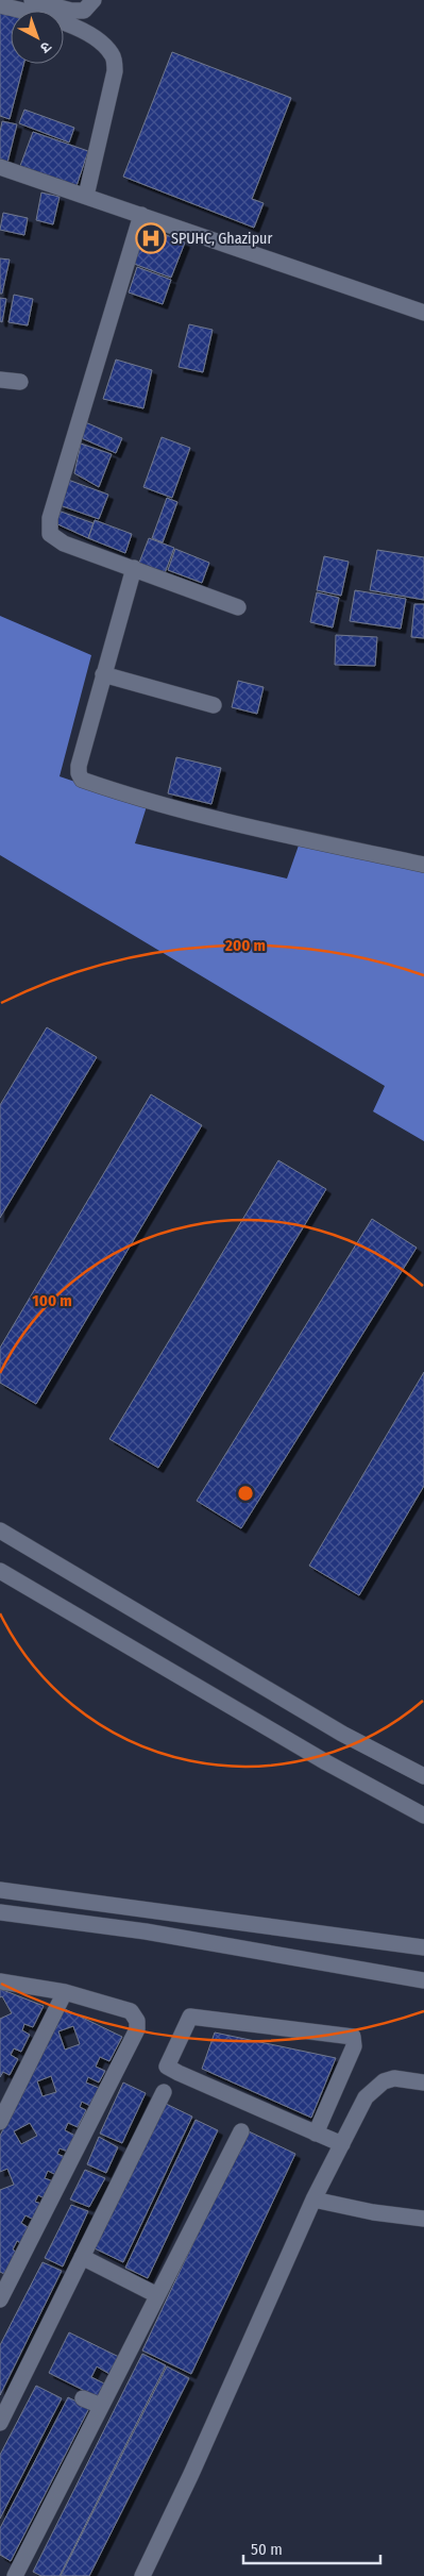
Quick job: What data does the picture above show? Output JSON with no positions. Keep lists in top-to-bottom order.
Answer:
{
  "places": {
    "hospital": ["SPUHC, Ghazipur"]
  },
  "scale_bar": "50 m",
  "north": "bottom right",
  "rings": ["200 m", "100 m"]
}
